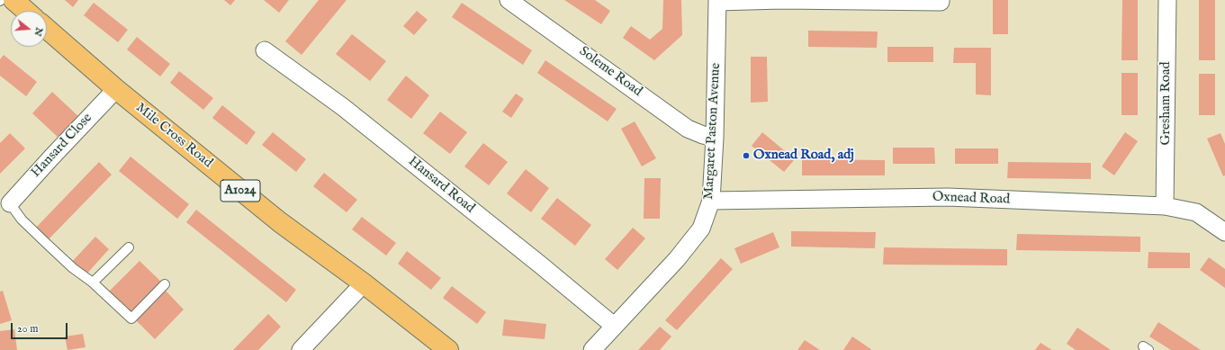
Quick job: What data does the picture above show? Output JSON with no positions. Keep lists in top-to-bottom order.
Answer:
{
  "streets": {
    "main road": ["Mile Cross Road", "A1024"],
    "street": [
      "Soleme Road",
      "Gresham Road",
      "Margaret Paston Avenue",
      "Hansard Close",
      "Hansard Road",
      "Oxnead Road"
    ]
  },
  "crossings": [
    ["Soleme Road", "Margaret Paston Avenue"],
    ["Gresham Road", "Oxnead Road"],
    ["Margaret Paston Avenue", "Hansard Road"],
    ["Margaret Paston Avenue", "Oxnead Road"],
    ["Mile Cross Road", "Hansard Close"]
  ],
  "places": ["Oxnead Road, adj"],
  "scale_bar": "20 m",
  "north": "right"
}
